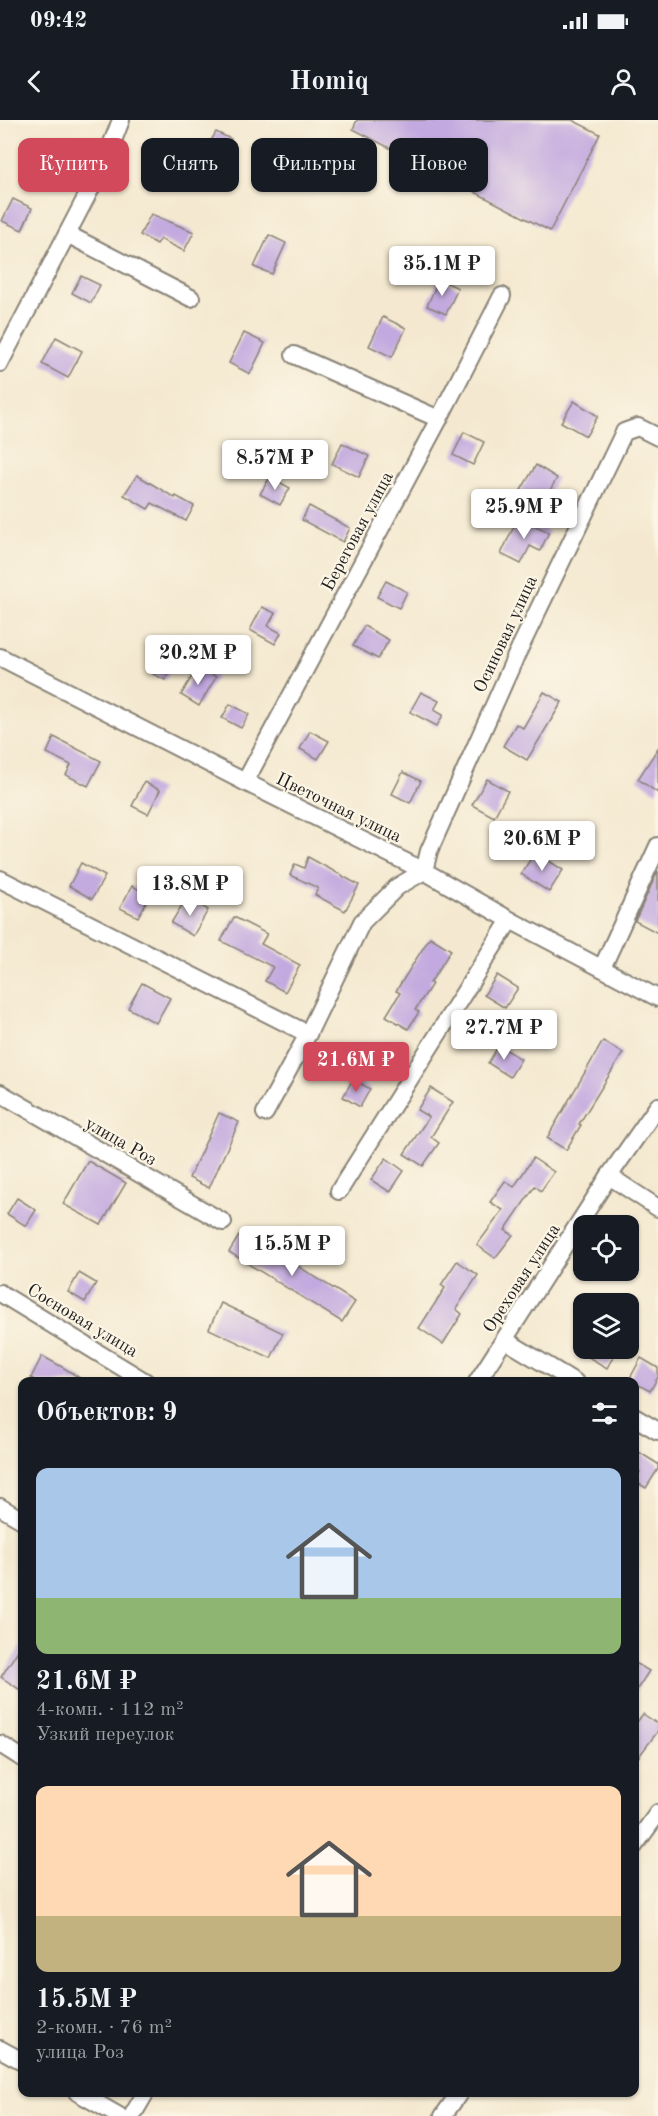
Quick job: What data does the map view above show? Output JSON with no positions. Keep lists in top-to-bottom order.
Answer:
{
  "streets": {
    "street": [
      "Береговая улица",
      "Осиновая улица",
      "Цветочная улица",
      "улица Роз",
      "Ореховая улица",
      "Сосновая улица"
    ]
  },
  "crossings": [
    ["Береговая улица", "Цветочная улица"],
    ["Осиновая улица", "Цветочная улица"]
  ],
  "page": {
    "status": "09:42",
    "header": "Homiq",
    "chip": [
      "Купить",
      "Снять",
      "Фильтры",
      "Новое"
    ],
    "price": [
      "35.1M ₽",
      "8.57M ₽",
      "25.9M ₽",
      "20.2M ₽",
      "20.6M ₽",
      "13.8M ₽",
      "27.7M ₽",
      "21.6M ₽",
      "15.5M ₽"
    ],
    "heading": "Объектов: 9",
    "list": [
      {
        "name": "21.6M ₽",
        "note": "4-комн. · 112 m² · Узкий переулок"
      },
      {
        "name": "15.5M ₽",
        "note": "2-комн. · 76 m² · улица Роз"
      }
    ]
  }
}
